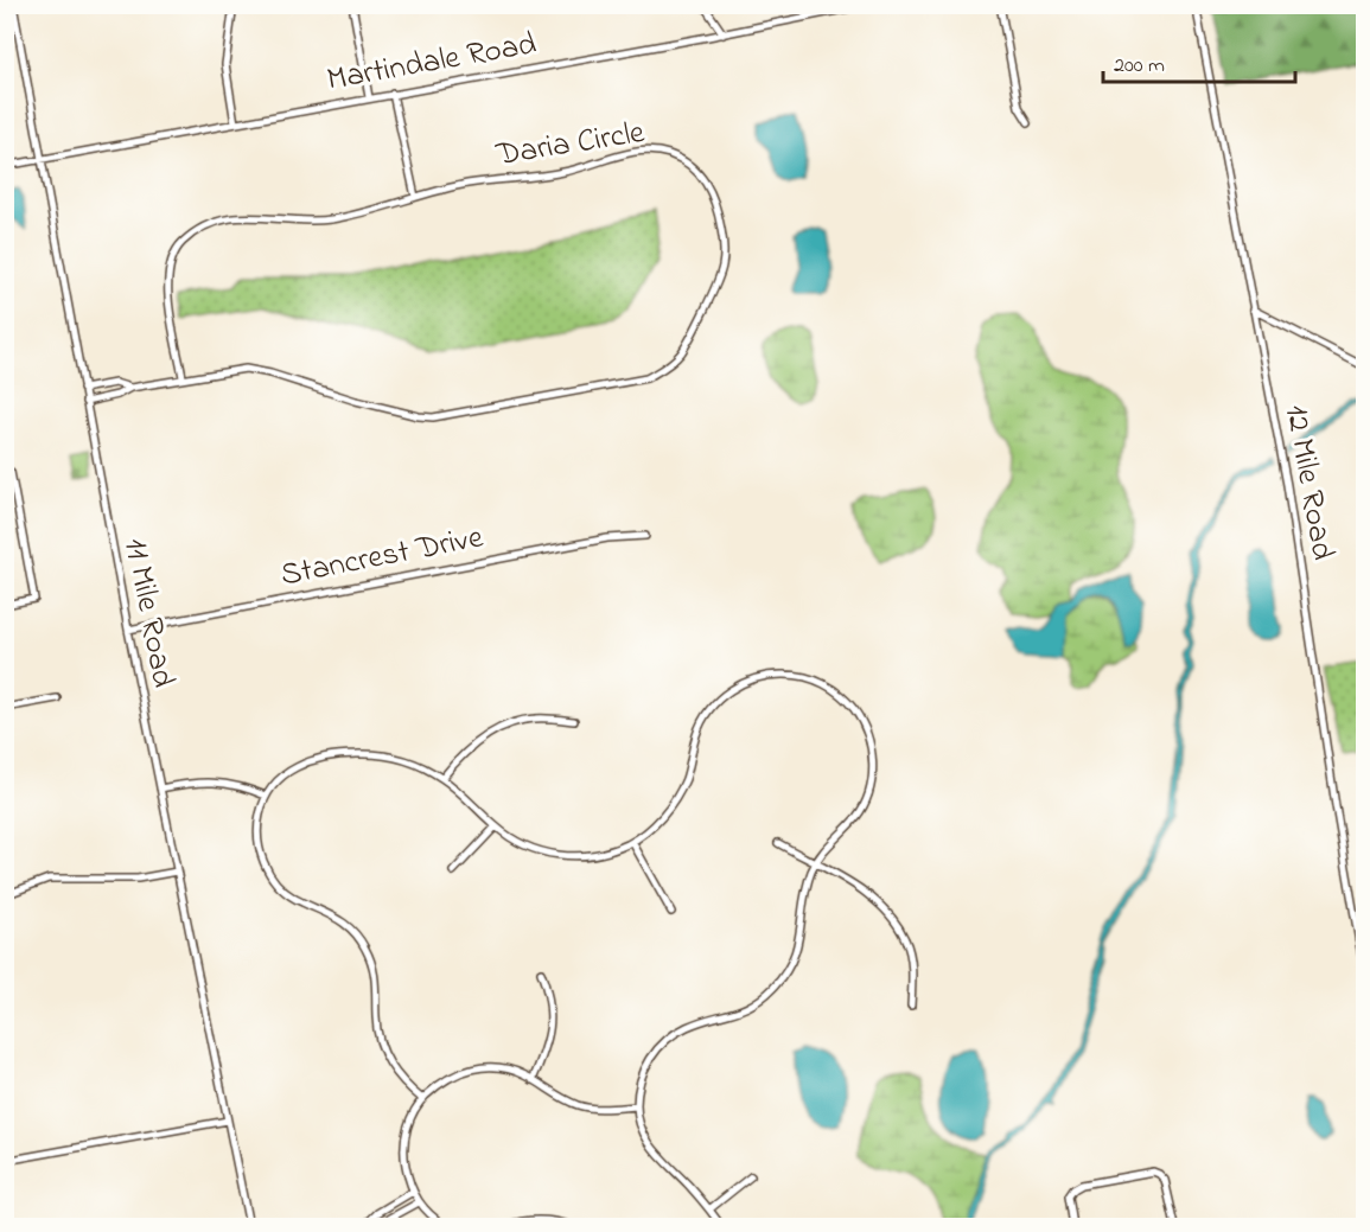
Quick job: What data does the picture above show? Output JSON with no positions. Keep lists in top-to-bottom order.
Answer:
{
  "streets": {
    "street": [
      "Martindale Road",
      "Daria Circle",
      "12 Mile Road",
      "Stancrest Drive",
      "11 Mile Road"
    ]
  },
  "crossings": [
    ["Martindale Road", "11 Mile Road"],
    ["Daria Circle", "11 Mile Road"],
    ["Stancrest Drive", "11 Mile Road"]
  ],
  "scale_bar": "200 m"
}
